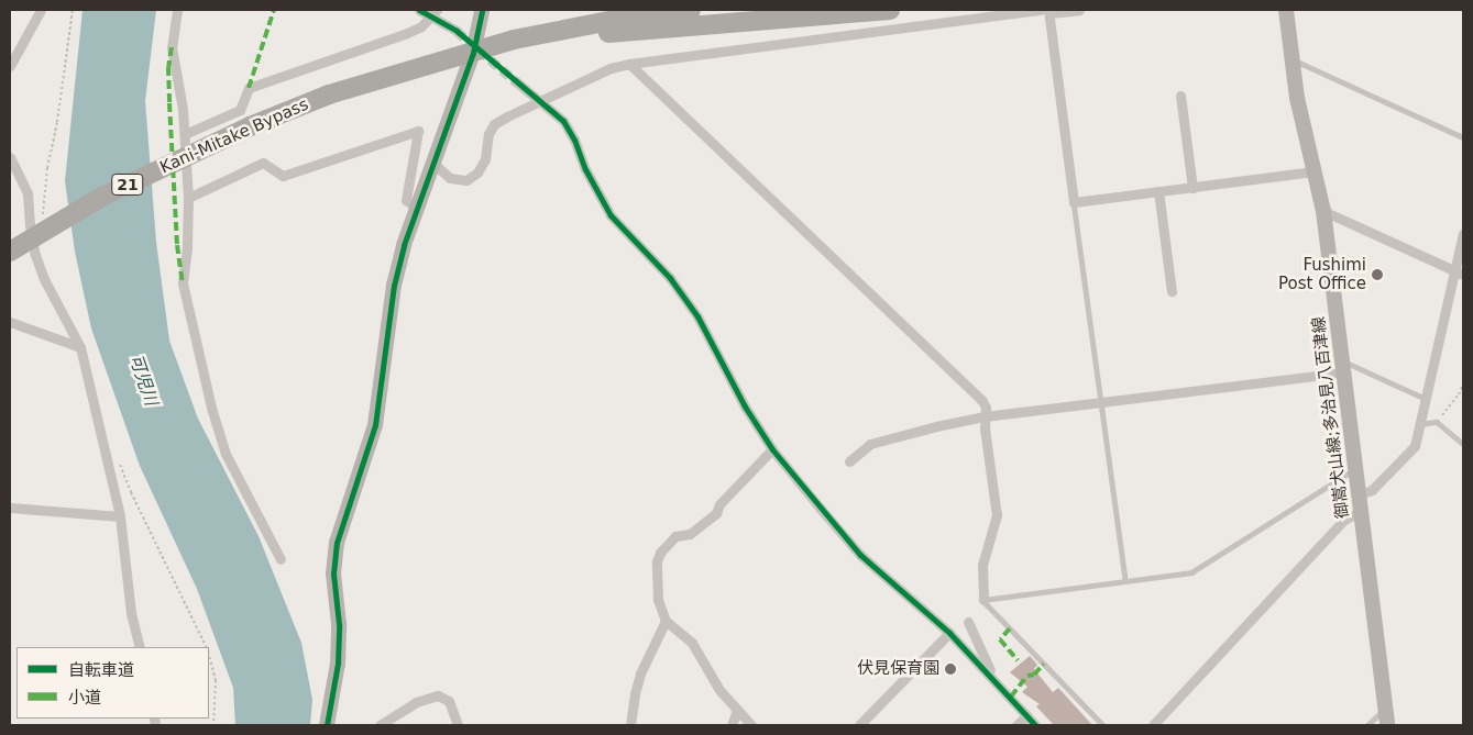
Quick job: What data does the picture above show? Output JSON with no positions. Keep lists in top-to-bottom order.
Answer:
{
  "streets": {
    "highway": ["Kani-Mitake Bypass", "21"],
    "street": ["御嵩犬山線;多治見八百津線"]
  },
  "water": ["可児川"],
  "places": ["Fushimi Post Office", "伏見保育園"],
  "legend": ["自転車道", "小道"]
}
